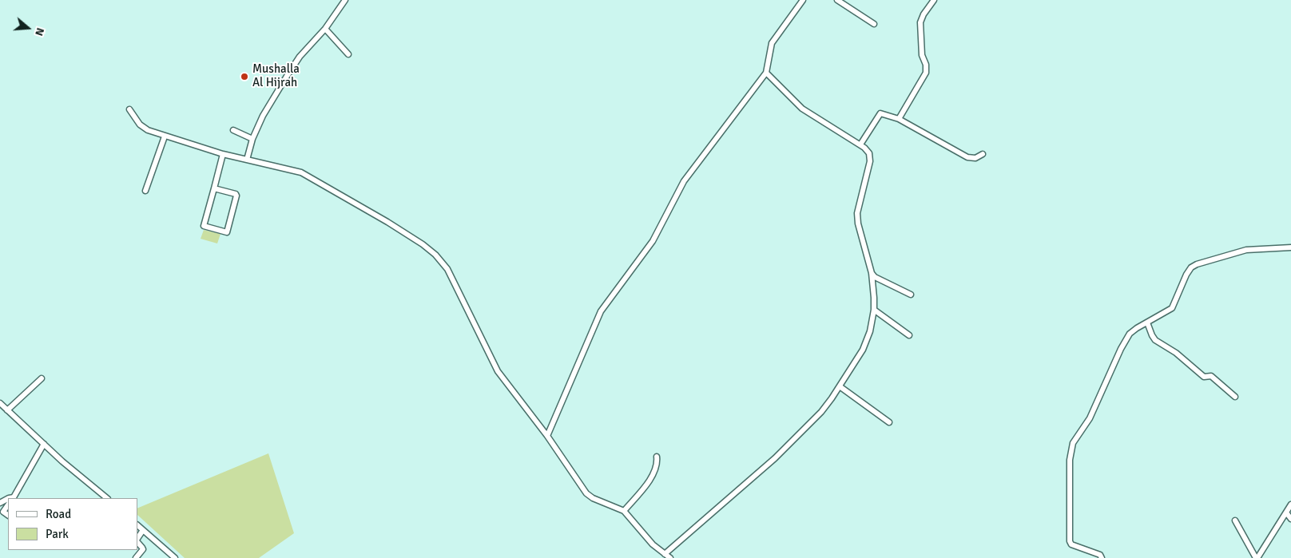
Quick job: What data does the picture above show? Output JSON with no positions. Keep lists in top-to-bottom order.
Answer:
{
  "places": ["Mushalla Al Hijrah"],
  "legend": ["Road", "Park"],
  "north": "right"
}
